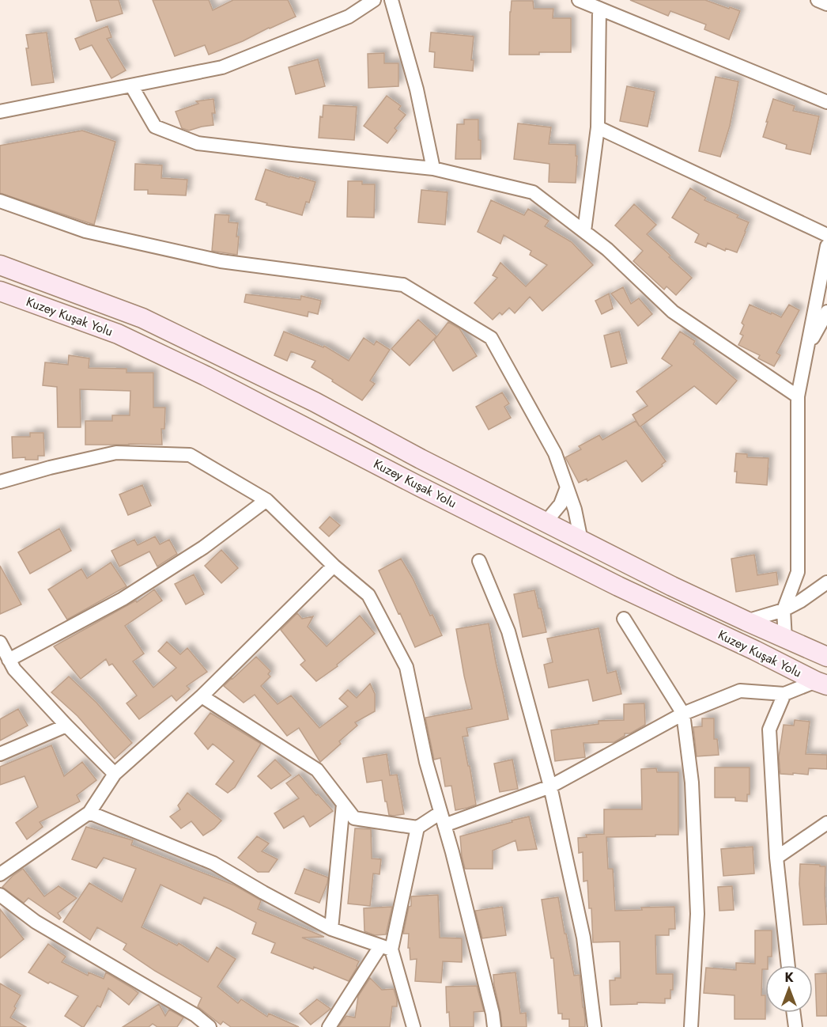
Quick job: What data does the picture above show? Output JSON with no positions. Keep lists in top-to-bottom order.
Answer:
{
  "streets": {
    "main road": ["Kuzey Kuşak Yolu"]
  },
  "north": "top"
}
